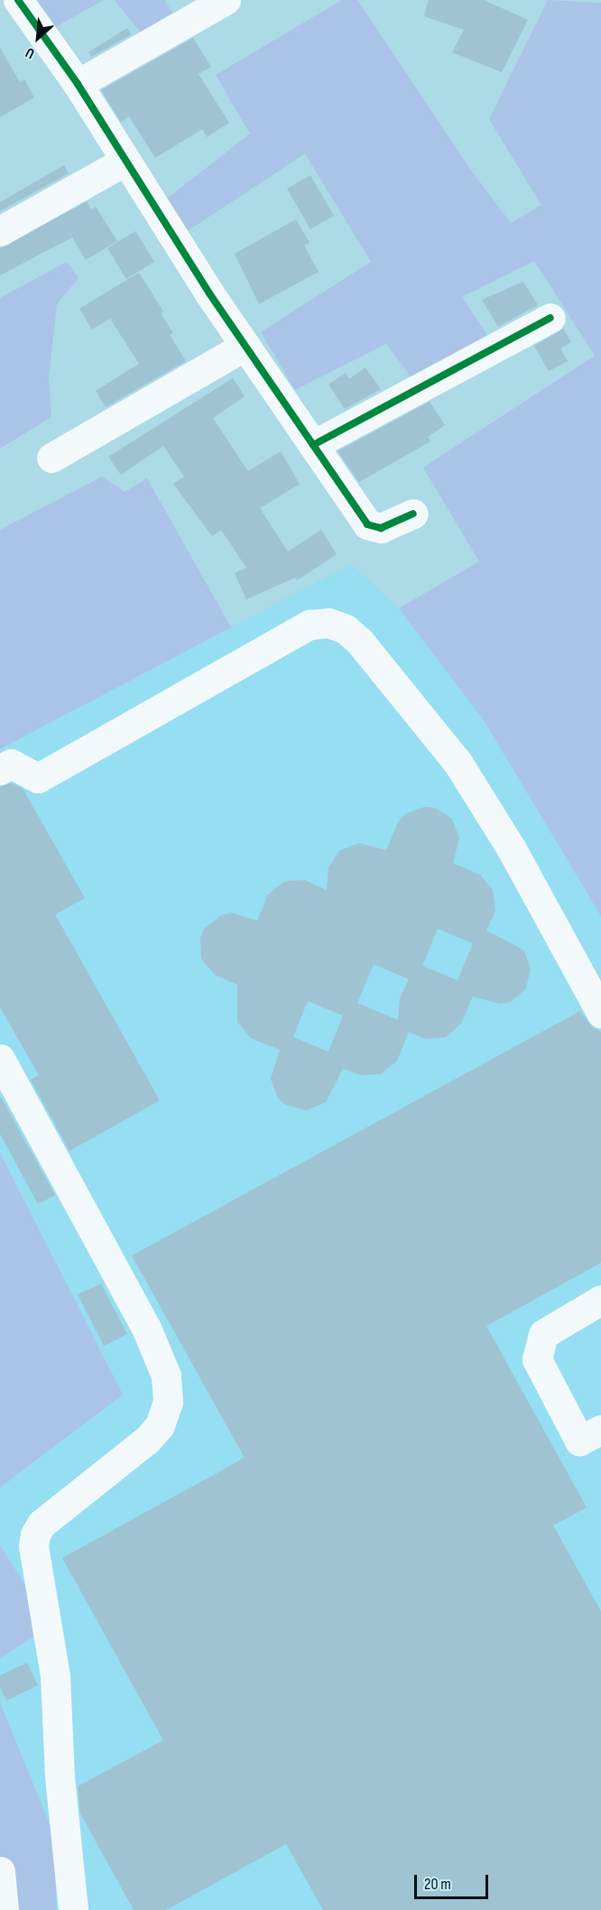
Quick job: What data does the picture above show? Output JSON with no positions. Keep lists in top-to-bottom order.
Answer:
{
  "scale_bar": "20 m",
  "north": "bottom left"
}
